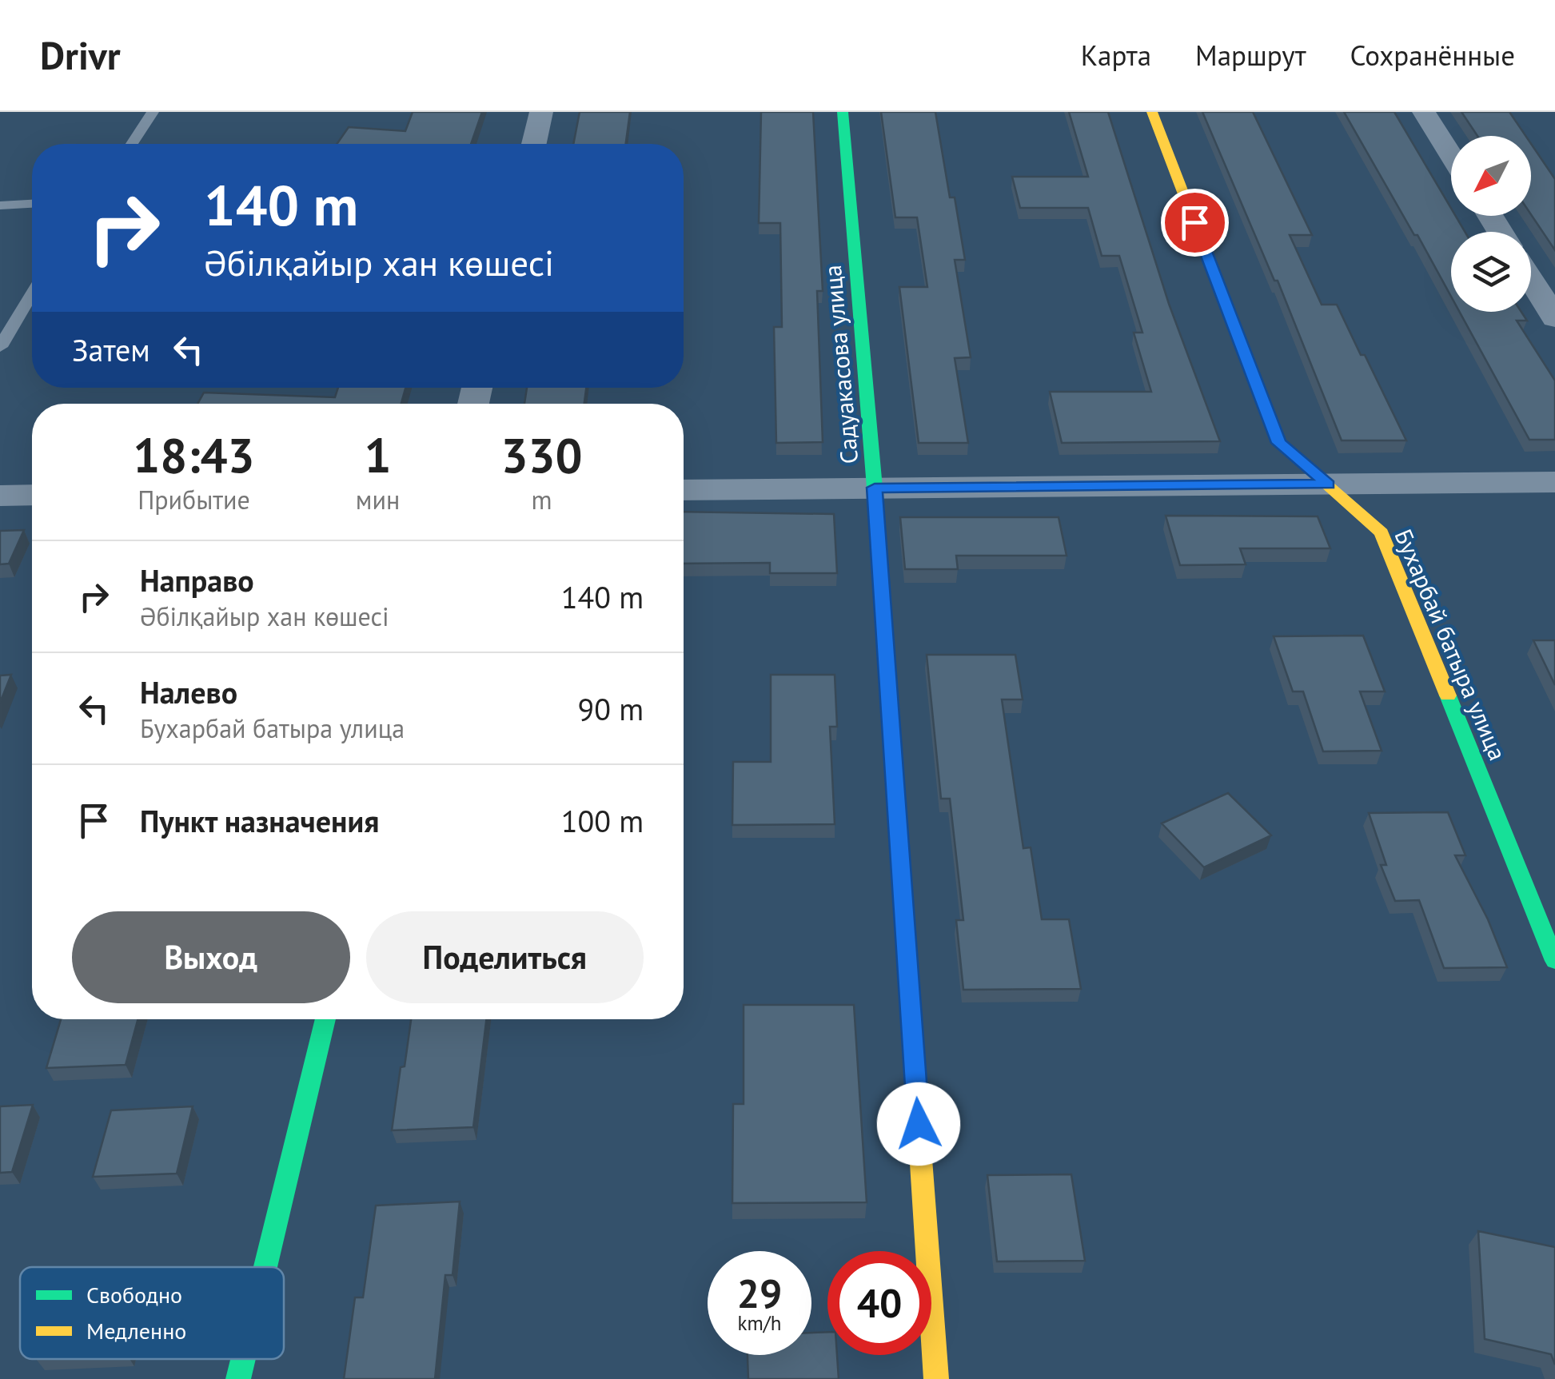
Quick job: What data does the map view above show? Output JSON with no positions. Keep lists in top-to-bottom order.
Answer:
{
  "streets": {
    "street": ["Садуакасова улица", "Бухарбай батыра улица"]
  },
  "legend": ["Свободно", "Медленно"],
  "north": "bottom left",
  "page": {
    "header": "Drivr",
    "nav": ["Карта", "Маршрут", "Сохранённые"],
    "turn": ["140 m", "Әбілқайыр хан көшесі"],
    "then": "Затем",
    "eta": [
      "18:43",
      "Прибытие",
      "1",
      "мин",
      "330",
      "m"
    ],
    "list": [
      {
        "name": "Направо",
        "note": "Әбілқайыр хан көшесі",
        "value": "140 m"
      },
      {
        "name": "Налево",
        "note": "Бухарбай батыра улица",
        "value": "90 m"
      },
      {
        "name": "Пункт назначения",
        "value": "100 m"
      }
    ],
    "buttons": ["Выход", "Поделиться"],
    "speed": "29 km/h",
    "limit": "40"
  }
}
